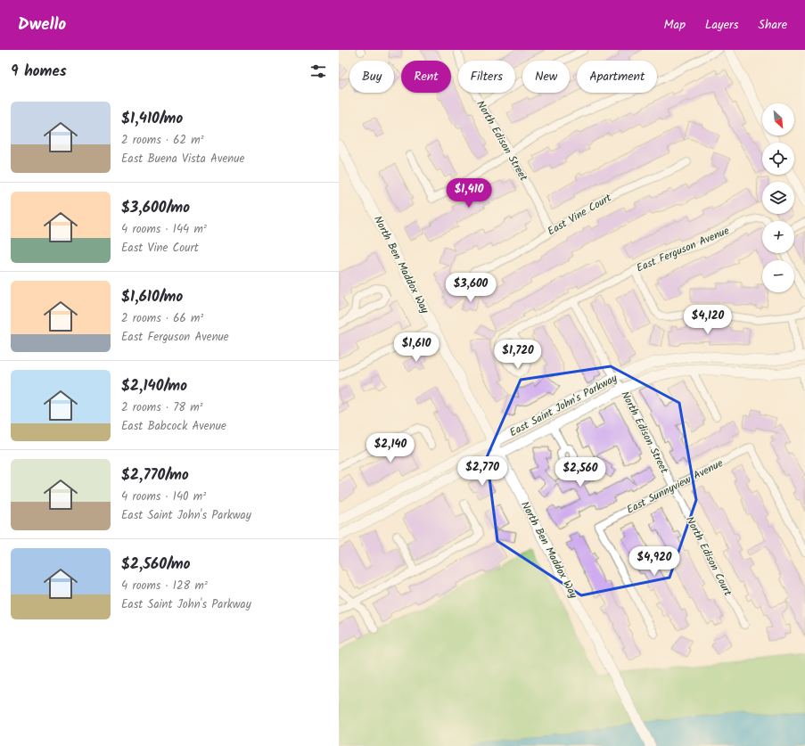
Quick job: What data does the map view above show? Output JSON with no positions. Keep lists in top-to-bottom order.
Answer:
{
  "streets": {
    "main road": ["North Ben Maddox Way", "East Saint John's Parkway"],
    "street": [
      "North Edison Street",
      "East Vine Court",
      "East Ferguson Avenue",
      "East Sunnyview Avenue",
      "North Edison Court"
    ]
  },
  "crossings": [
    ["North Edison Street", "East Vine Court"],
    ["North Edison Street", "East Ferguson Avenue"],
    ["North Edison Street", "East Saint John's Parkway"],
    ["North Edison Street", "East Sunnyview Avenue"],
    ["North Edison Street", "North Edison Court"],
    ["North Ben Maddox Way", "East Saint John's Parkway"],
    ["East Sunnyview Avenue", "North Edison Court"]
  ],
  "north": "bottom right",
  "page": {
    "header": "Dwello",
    "nav": ["Map", "Layers", "Share"],
    "heading": "9 homes",
    "chip": [
      "Buy",
      "Rent",
      "Filters",
      "New",
      "Apartment"
    ],
    "list": [
      {
        "name": "$1,410/mo",
        "note": "2 rooms · 62 m² · East Buena Vista Avenue"
      },
      {
        "name": "$3,600/mo",
        "note": "4 rooms · 144 m² · East Vine Court"
      },
      {
        "name": "$1,610/mo",
        "note": "2 rooms · 66 m² · East Ferguson Avenue"
      },
      {
        "name": "$2,140/mo",
        "note": "2 rooms · 78 m² · East Babcock Avenue"
      },
      {
        "name": "$2,770/mo",
        "note": "4 rooms · 140 m² · East Saint John's Parkway"
      },
      {
        "name": "$2,560/mo",
        "note": "4 rooms · 128 m² · East Saint John's Parkway"
      }
    ],
    "map_buttons": ["+", "−"],
    "price": [
      "$1,410",
      "$3,600",
      "$4,120",
      "$1,610",
      "$1,720",
      "$2,140",
      "$2,770",
      "$2,560",
      "$4,920"
    ]
  }
}
